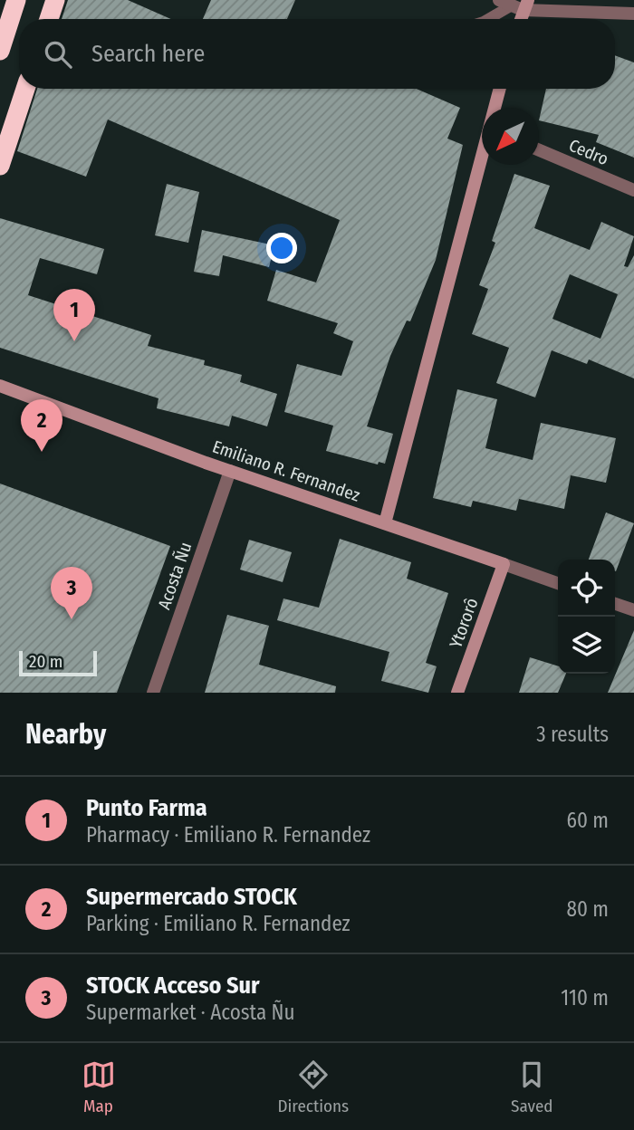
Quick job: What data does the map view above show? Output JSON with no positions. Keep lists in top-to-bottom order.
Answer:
{
  "streets": {
    "street": [
      "Cedro",
      "Emiliano R. Fernandez",
      "Acosta Ñu",
      "Ytororô"
    ]
  },
  "crossings": [
    ["Emiliano R. Fernandez", "Acosta Ñu"],
    ["Emiliano R. Fernandez", "Ytororô"]
  ],
  "scale_bar": "20 m",
  "north": "bottom left",
  "page": {
    "search": "Search here",
    "pins": ["1", "2", "3"],
    "scale": "20 m",
    "heading": ["Nearby", "3 results"],
    "list": [
      {
        "mark": "1",
        "name": "Punto Farma",
        "note": "Pharmacy · Emiliano R. Fernandez",
        "value": "60 m"
      },
      {
        "mark": "2",
        "name": "Supermercado STOCK",
        "note": "Parking · Emiliano R. Fernandez",
        "value": "80 m"
      },
      {
        "mark": "3",
        "name": "STOCK Acceso Sur",
        "note": "Supermarket · Acosta Ñu",
        "value": "110 m"
      }
    ],
    "nav": ["Map", "Directions", "Saved"]
  }
}
